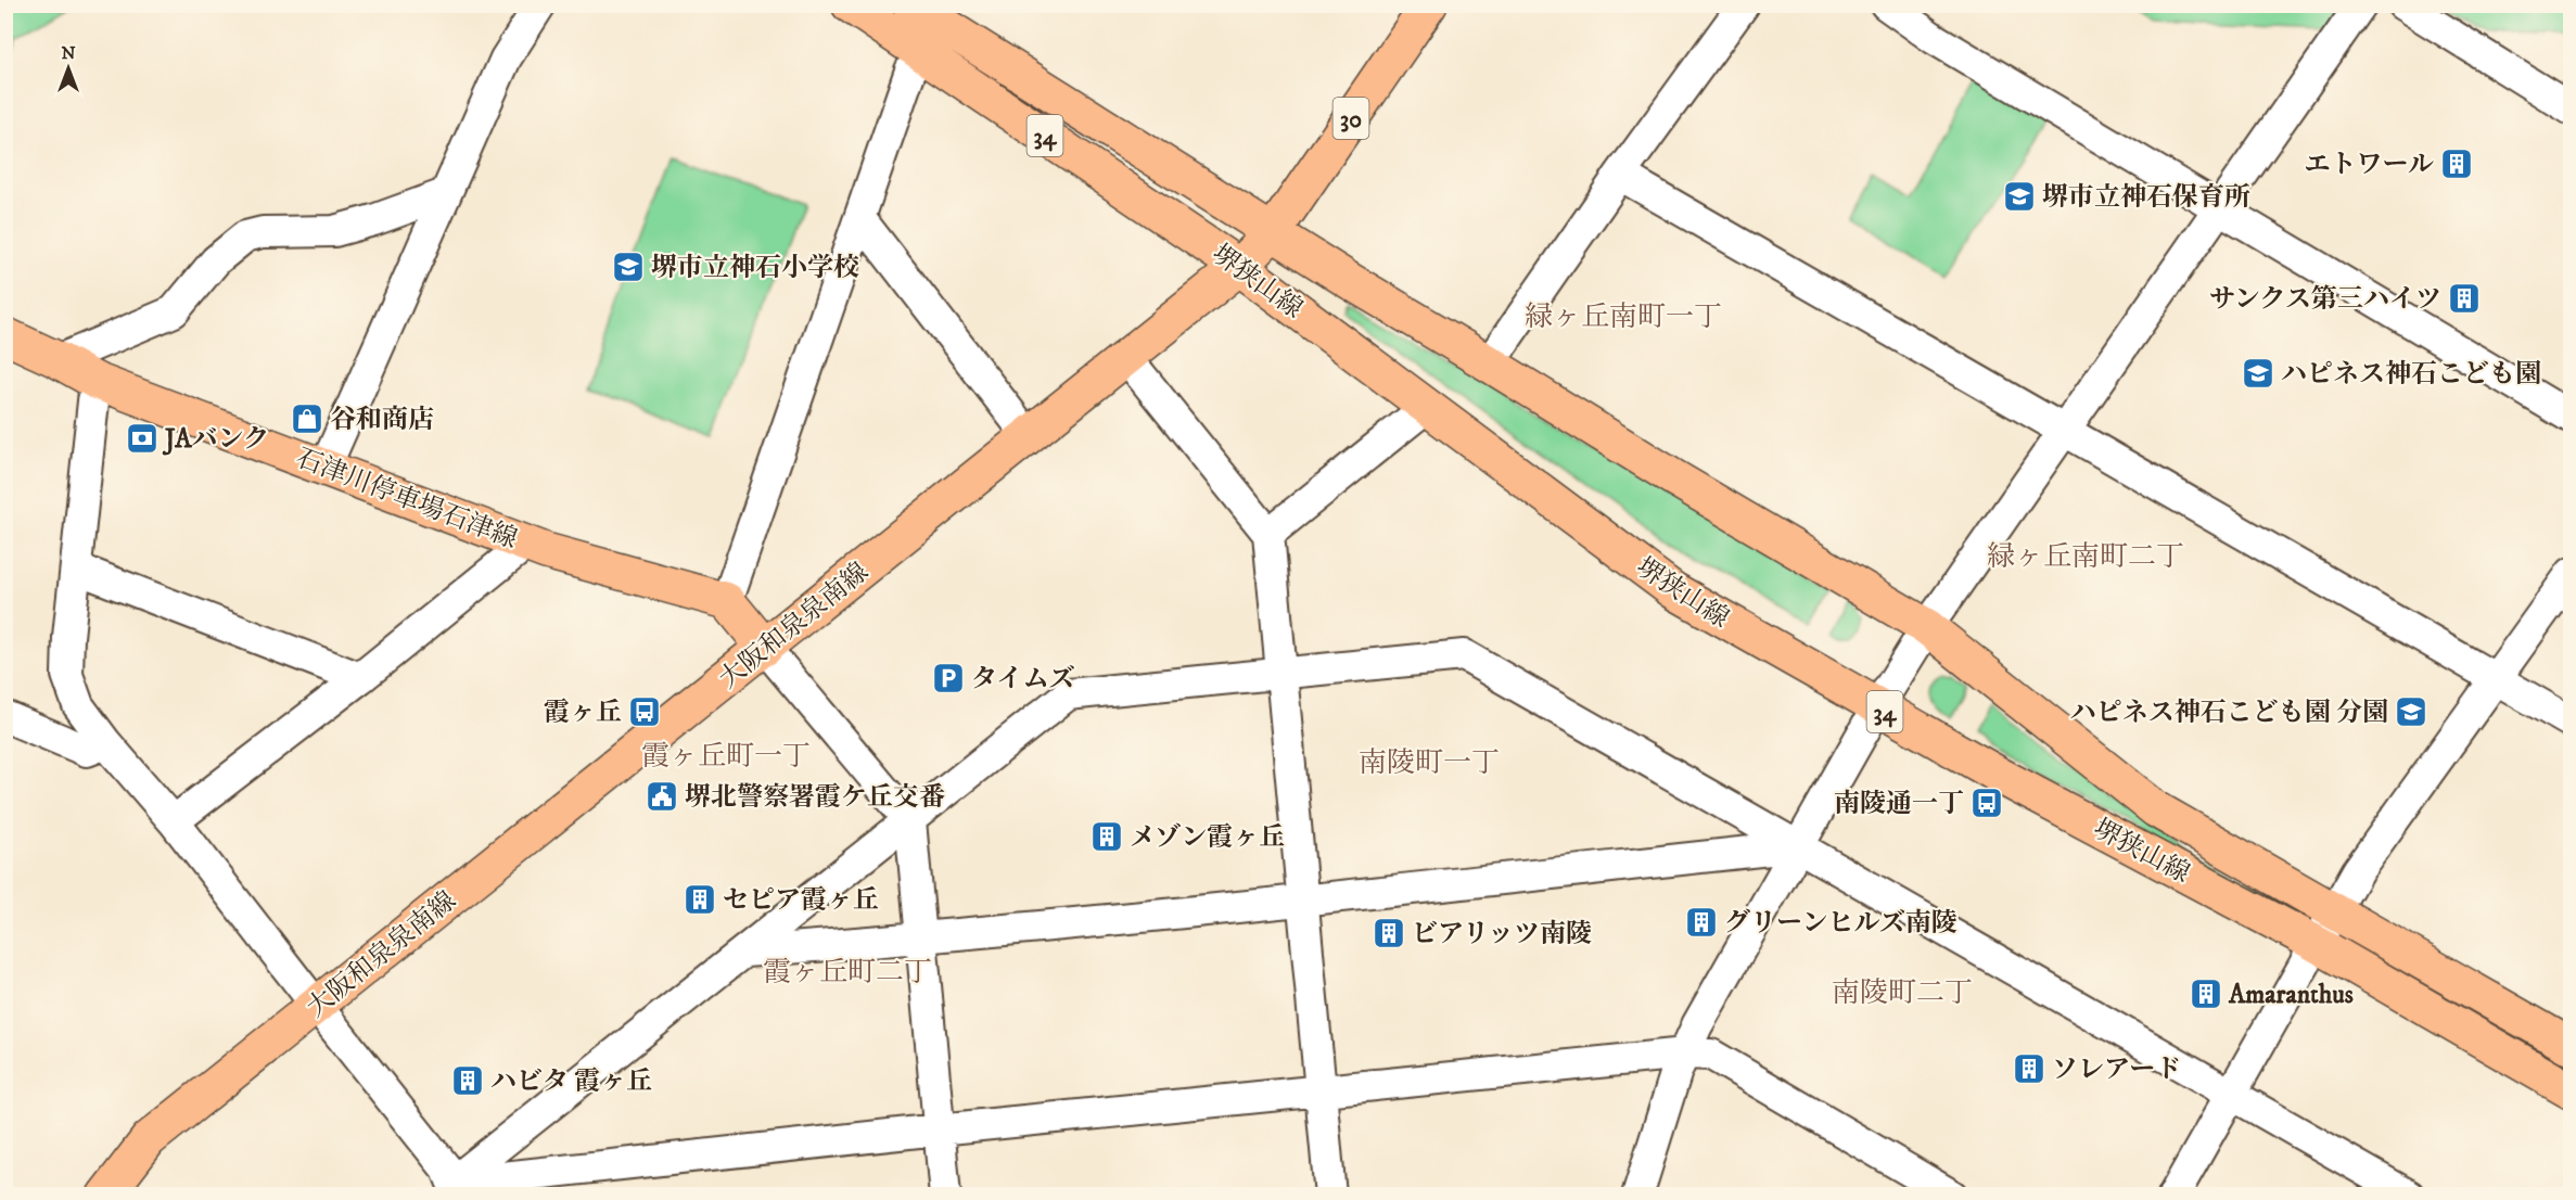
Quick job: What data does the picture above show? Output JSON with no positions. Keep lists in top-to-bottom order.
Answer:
{
  "streets": {
    "main road": [
      "30",
      "34",
      "堺狭山線",
      "石津川停車場石津線",
      "大阪和泉泉南線"
    ]
  },
  "crossings": [
    ["堺狭山線", "大阪和泉泉南線"]
  ],
  "districts": [
    "緑ヶ丘南町一丁",
    "緑ヶ丘南町二丁",
    "霞ヶ丘町一丁",
    "南陵町一丁",
    "霞ヶ丘町二丁",
    "南陵町二丁"
  ],
  "places": {
    "building": [
      "エトワール",
      "サンクス第三ハイツ",
      "メゾン霞ヶ丘",
      "セピア霞ヶ丘",
      "グリーンヒルズ南陵",
      "ビアリッツ南陵",
      "Amaranthus",
      "ソレアード",
      "ハビタ 霞ヶ丘"
    ],
    "school or university": [
      "堺市立神石保育所",
      "堺市立神石小学校",
      "ハピネス神石こども園",
      "ハピネス神石こども園 分園"
    ],
    "shop": ["谷和商店"],
    "bank": ["JAバンク"],
    "parking": ["タイムズ"],
    "bus stop": ["霞ヶ丘", "南陵通一丁"],
    "public building": ["堺北警察署霞ケ丘交番"]
  },
  "north": "top"
}
